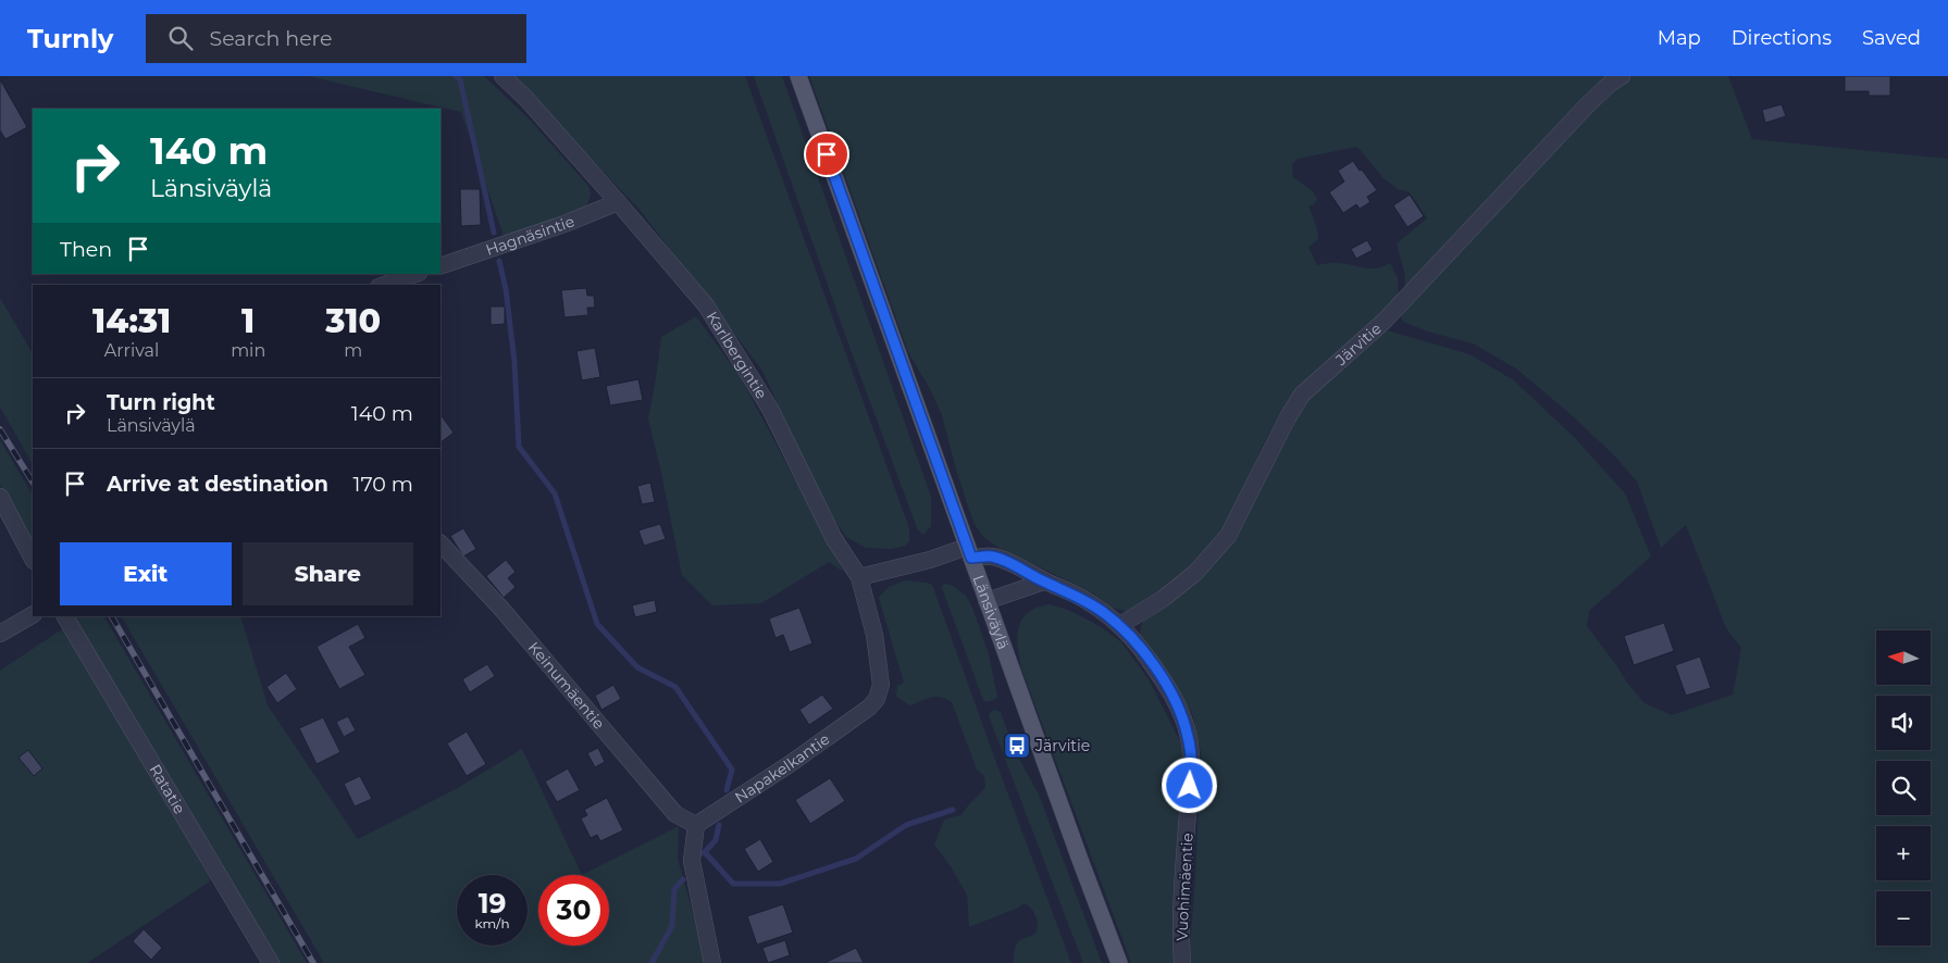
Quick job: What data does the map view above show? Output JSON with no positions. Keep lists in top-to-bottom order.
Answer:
{
  "streets": {
    "main road": ["Länsiväylä"],
    "street": [
      "Hagnäsintie",
      "Järvitie",
      "Karlbergintie",
      "Keinumäentie",
      "Napakelkantie",
      "Ratatie",
      "Vuohimäentie"
    ]
  },
  "crossings": [
    ["Hagnäsintie", "Karlbergintie"],
    ["Järvitie", "Vuohimäentie"],
    ["Karlbergintie", "Napakelkantie"],
    ["Länsiväylä", "Vuohimäentie"],
    ["Keinumäentie", "Napakelkantie"]
  ],
  "places": {
    "bus stop": ["Järvitie"]
  },
  "north": "left",
  "page": {
    "header": "Turnly",
    "search": "Search here",
    "nav": ["Map", "Directions", "Saved"],
    "turn": ["140 m", "Länsiväylä"],
    "then": "Then",
    "eta": [
      "14:31",
      "Arrival",
      "1",
      "min",
      "310",
      "m"
    ],
    "list": [
      {
        "name": "Turn right",
        "note": "Länsiväylä",
        "value": "140 m"
      },
      {
        "name": "Arrive at destination",
        "value": "170 m"
      }
    ],
    "buttons": ["Exit", "Share"],
    "map_buttons": ["+", "−"],
    "speed": "19 km/h",
    "limit": "30"
  }
}
